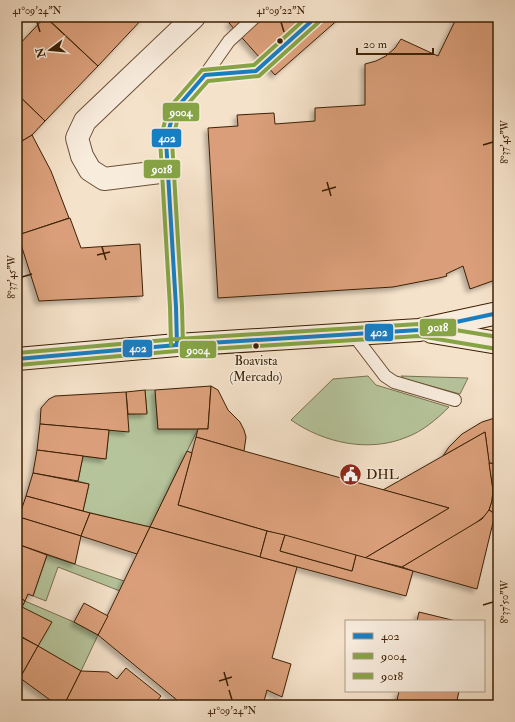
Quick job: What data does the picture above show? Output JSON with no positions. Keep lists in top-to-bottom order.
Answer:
{
  "places": {
    "other": ["Boavista (Mercado)"],
    "public building": ["DHL"]
  },
  "lines": ["transit line 402", "transit line 9018", "transit line 9004"],
  "legend": ["402", "9004", "9018"],
  "scale_bar": "20 m",
  "north": "left",
  "coordinates": [
    "41°09'24\"N",
    "41°09'22\"N",
    "8°37'45\"W",
    "8°37'50\"W"
  ]
}
